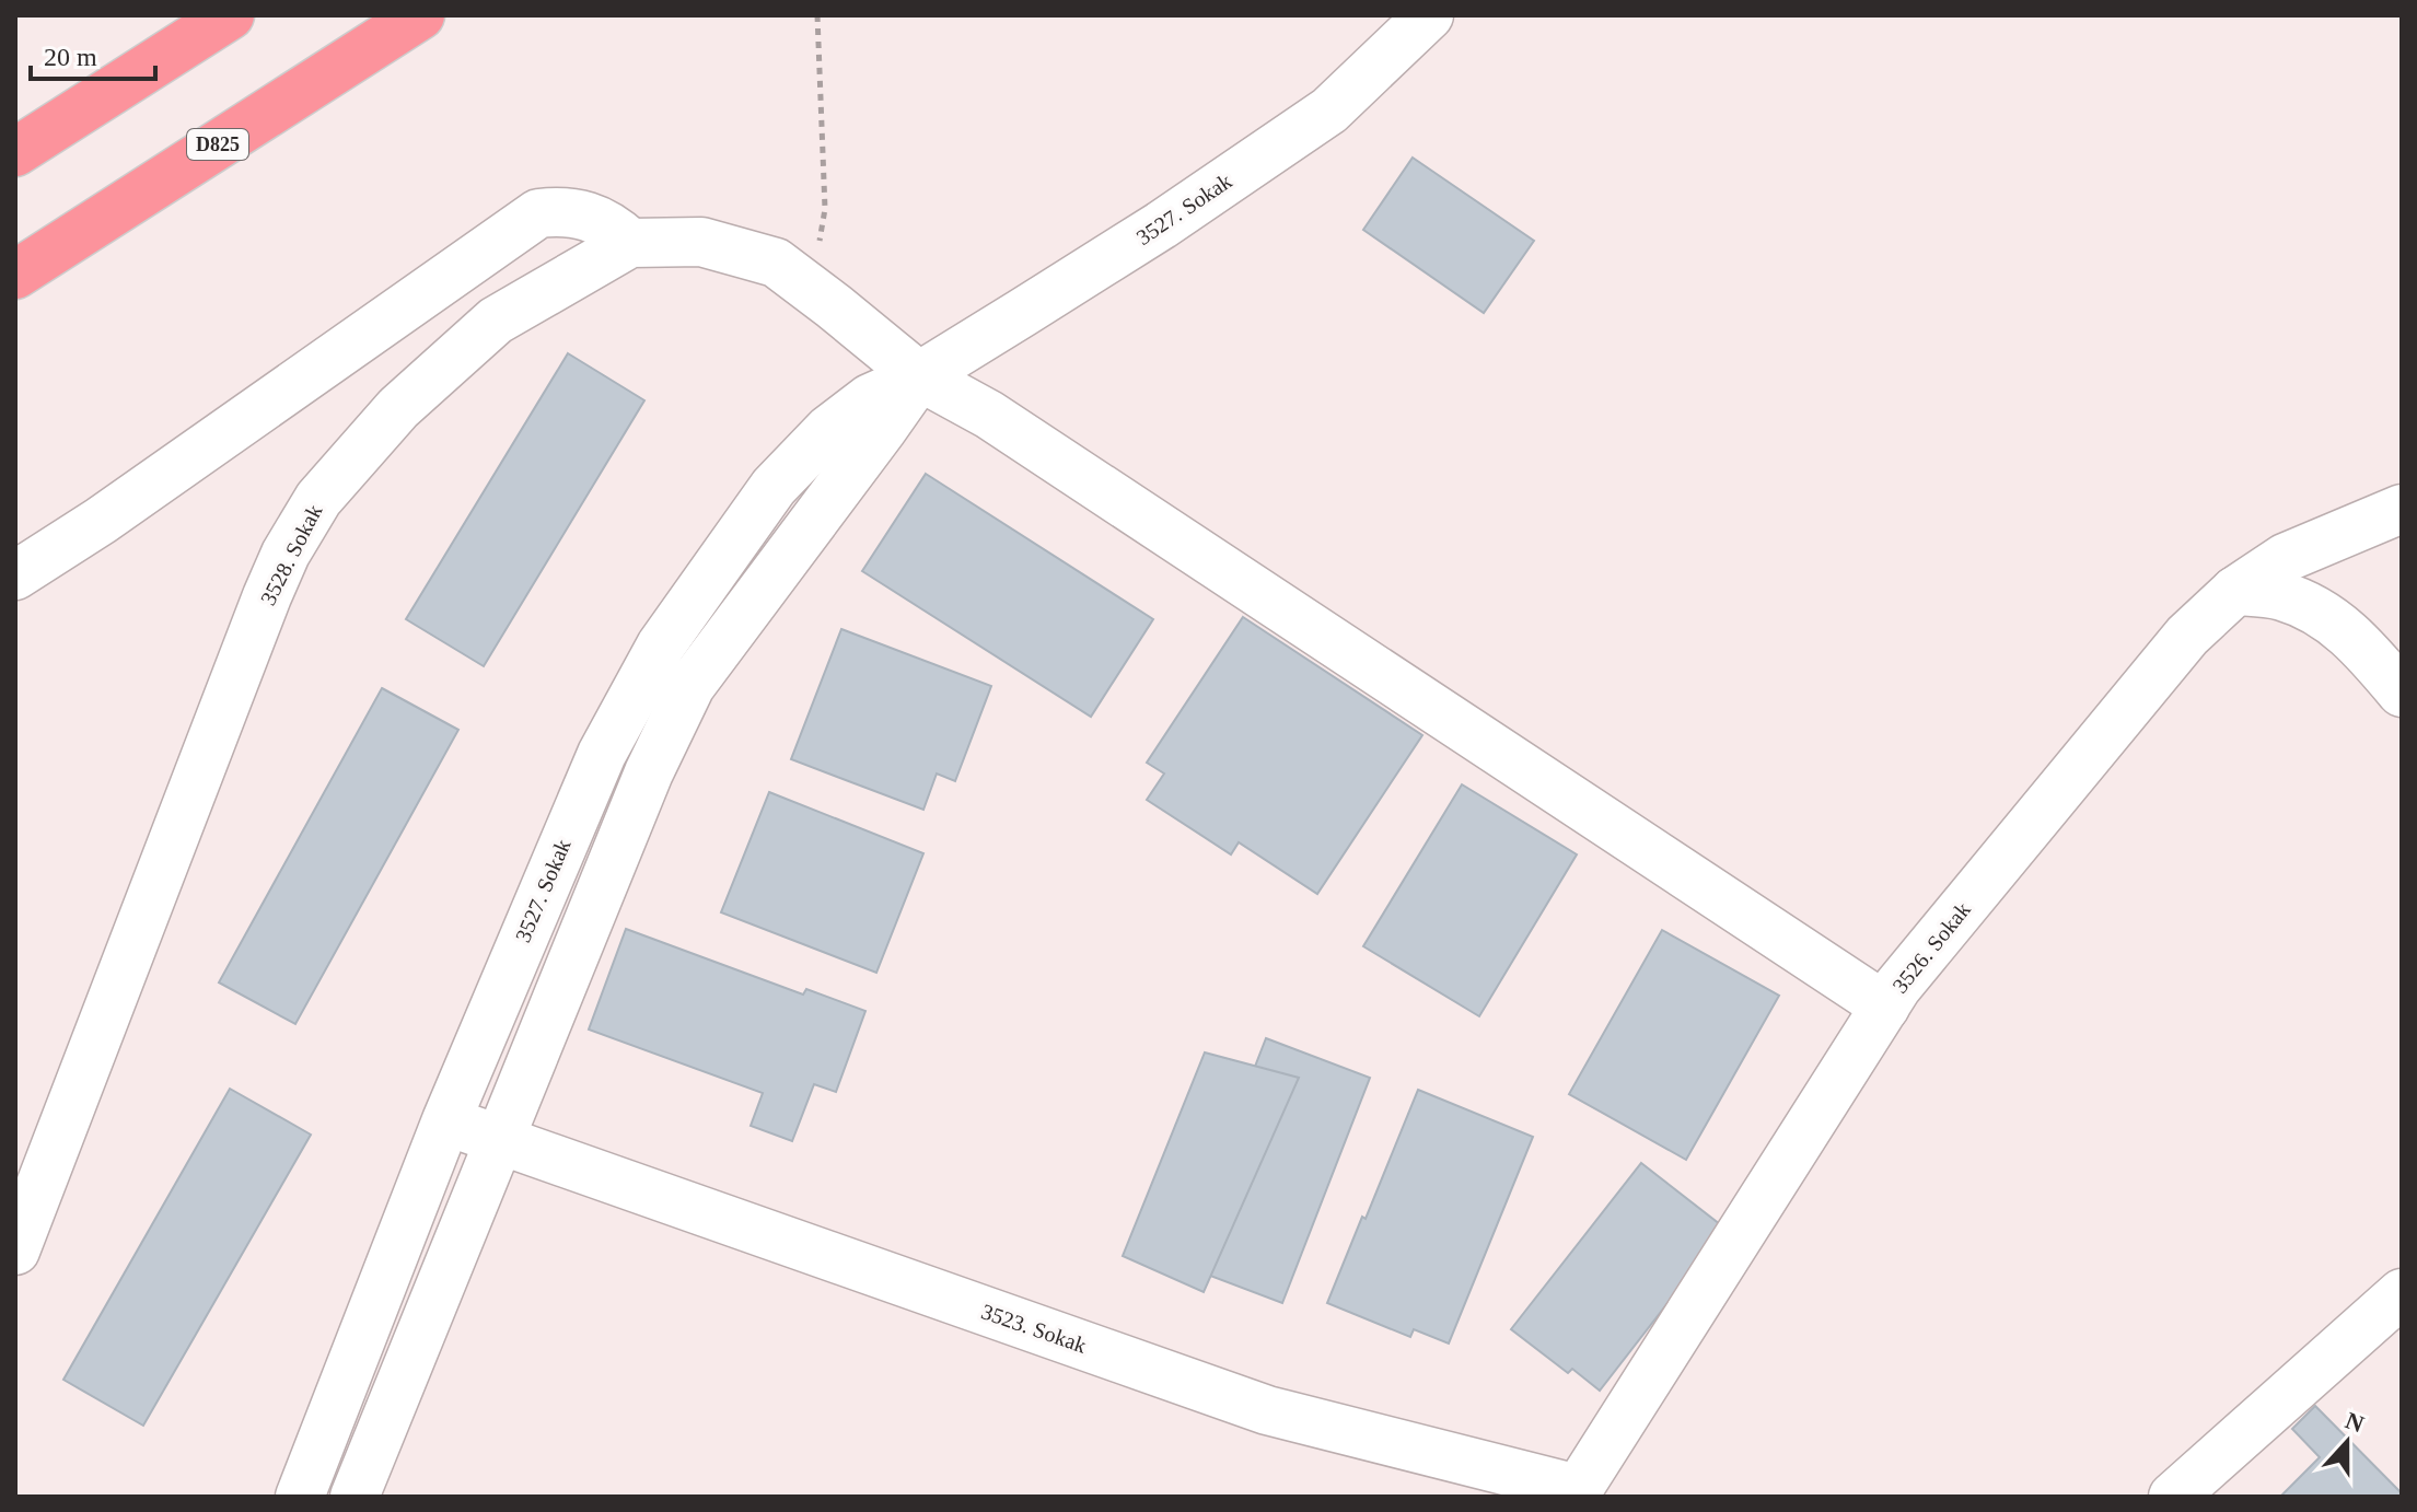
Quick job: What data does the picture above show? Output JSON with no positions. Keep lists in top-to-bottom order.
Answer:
{
  "streets": {
    "highway": ["D825"],
    "street": [
      "3527. Sokak",
      "3528. Sokak",
      "3526. Sokak",
      "3523. Sokak"
    ]
  },
  "crossings": [
    ["3527. Sokak", "3528. Sokak"],
    ["3527. Sokak", "3523. Sokak"],
    ["3528. Sokak", "3526. Sokak"],
    ["3526. Sokak", "3523. Sokak"]
  ],
  "scale_bar": "20 m",
  "north": "top"
}
